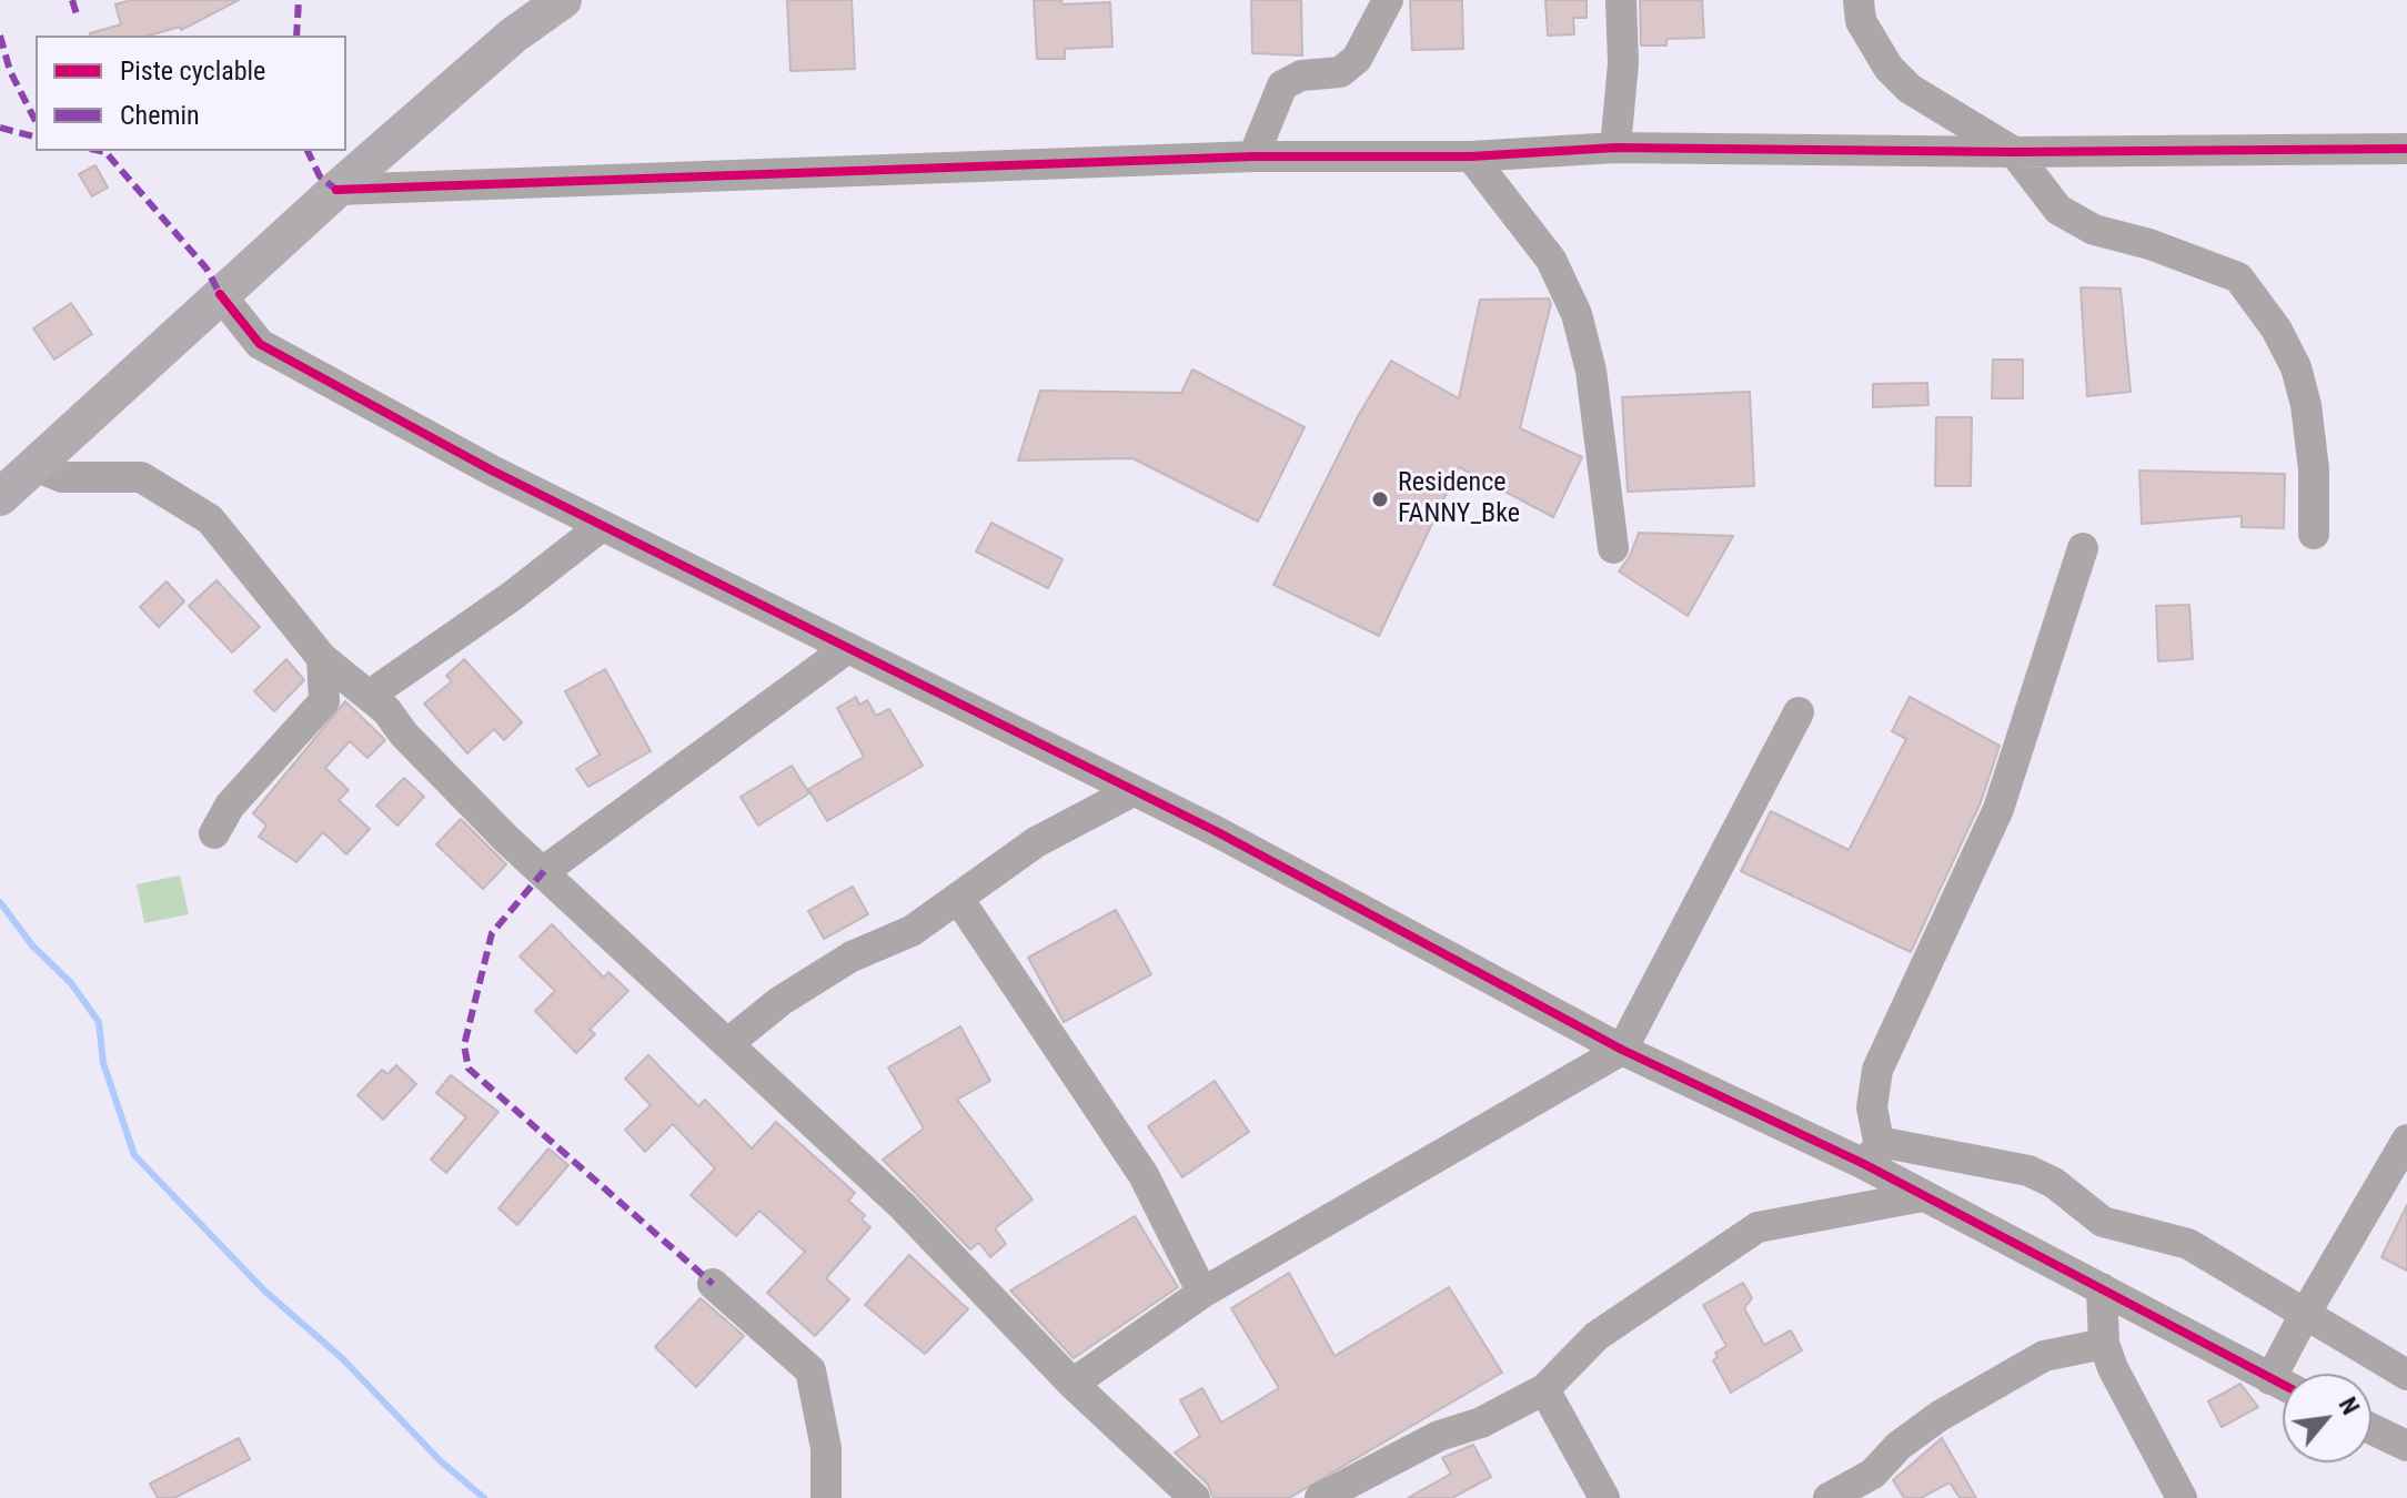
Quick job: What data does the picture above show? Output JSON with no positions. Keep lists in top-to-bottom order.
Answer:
{
  "places": ["Residence FANNY_Bke"],
  "legend": ["Piste cyclable", "Chemin"],
  "north": "top right"
}
